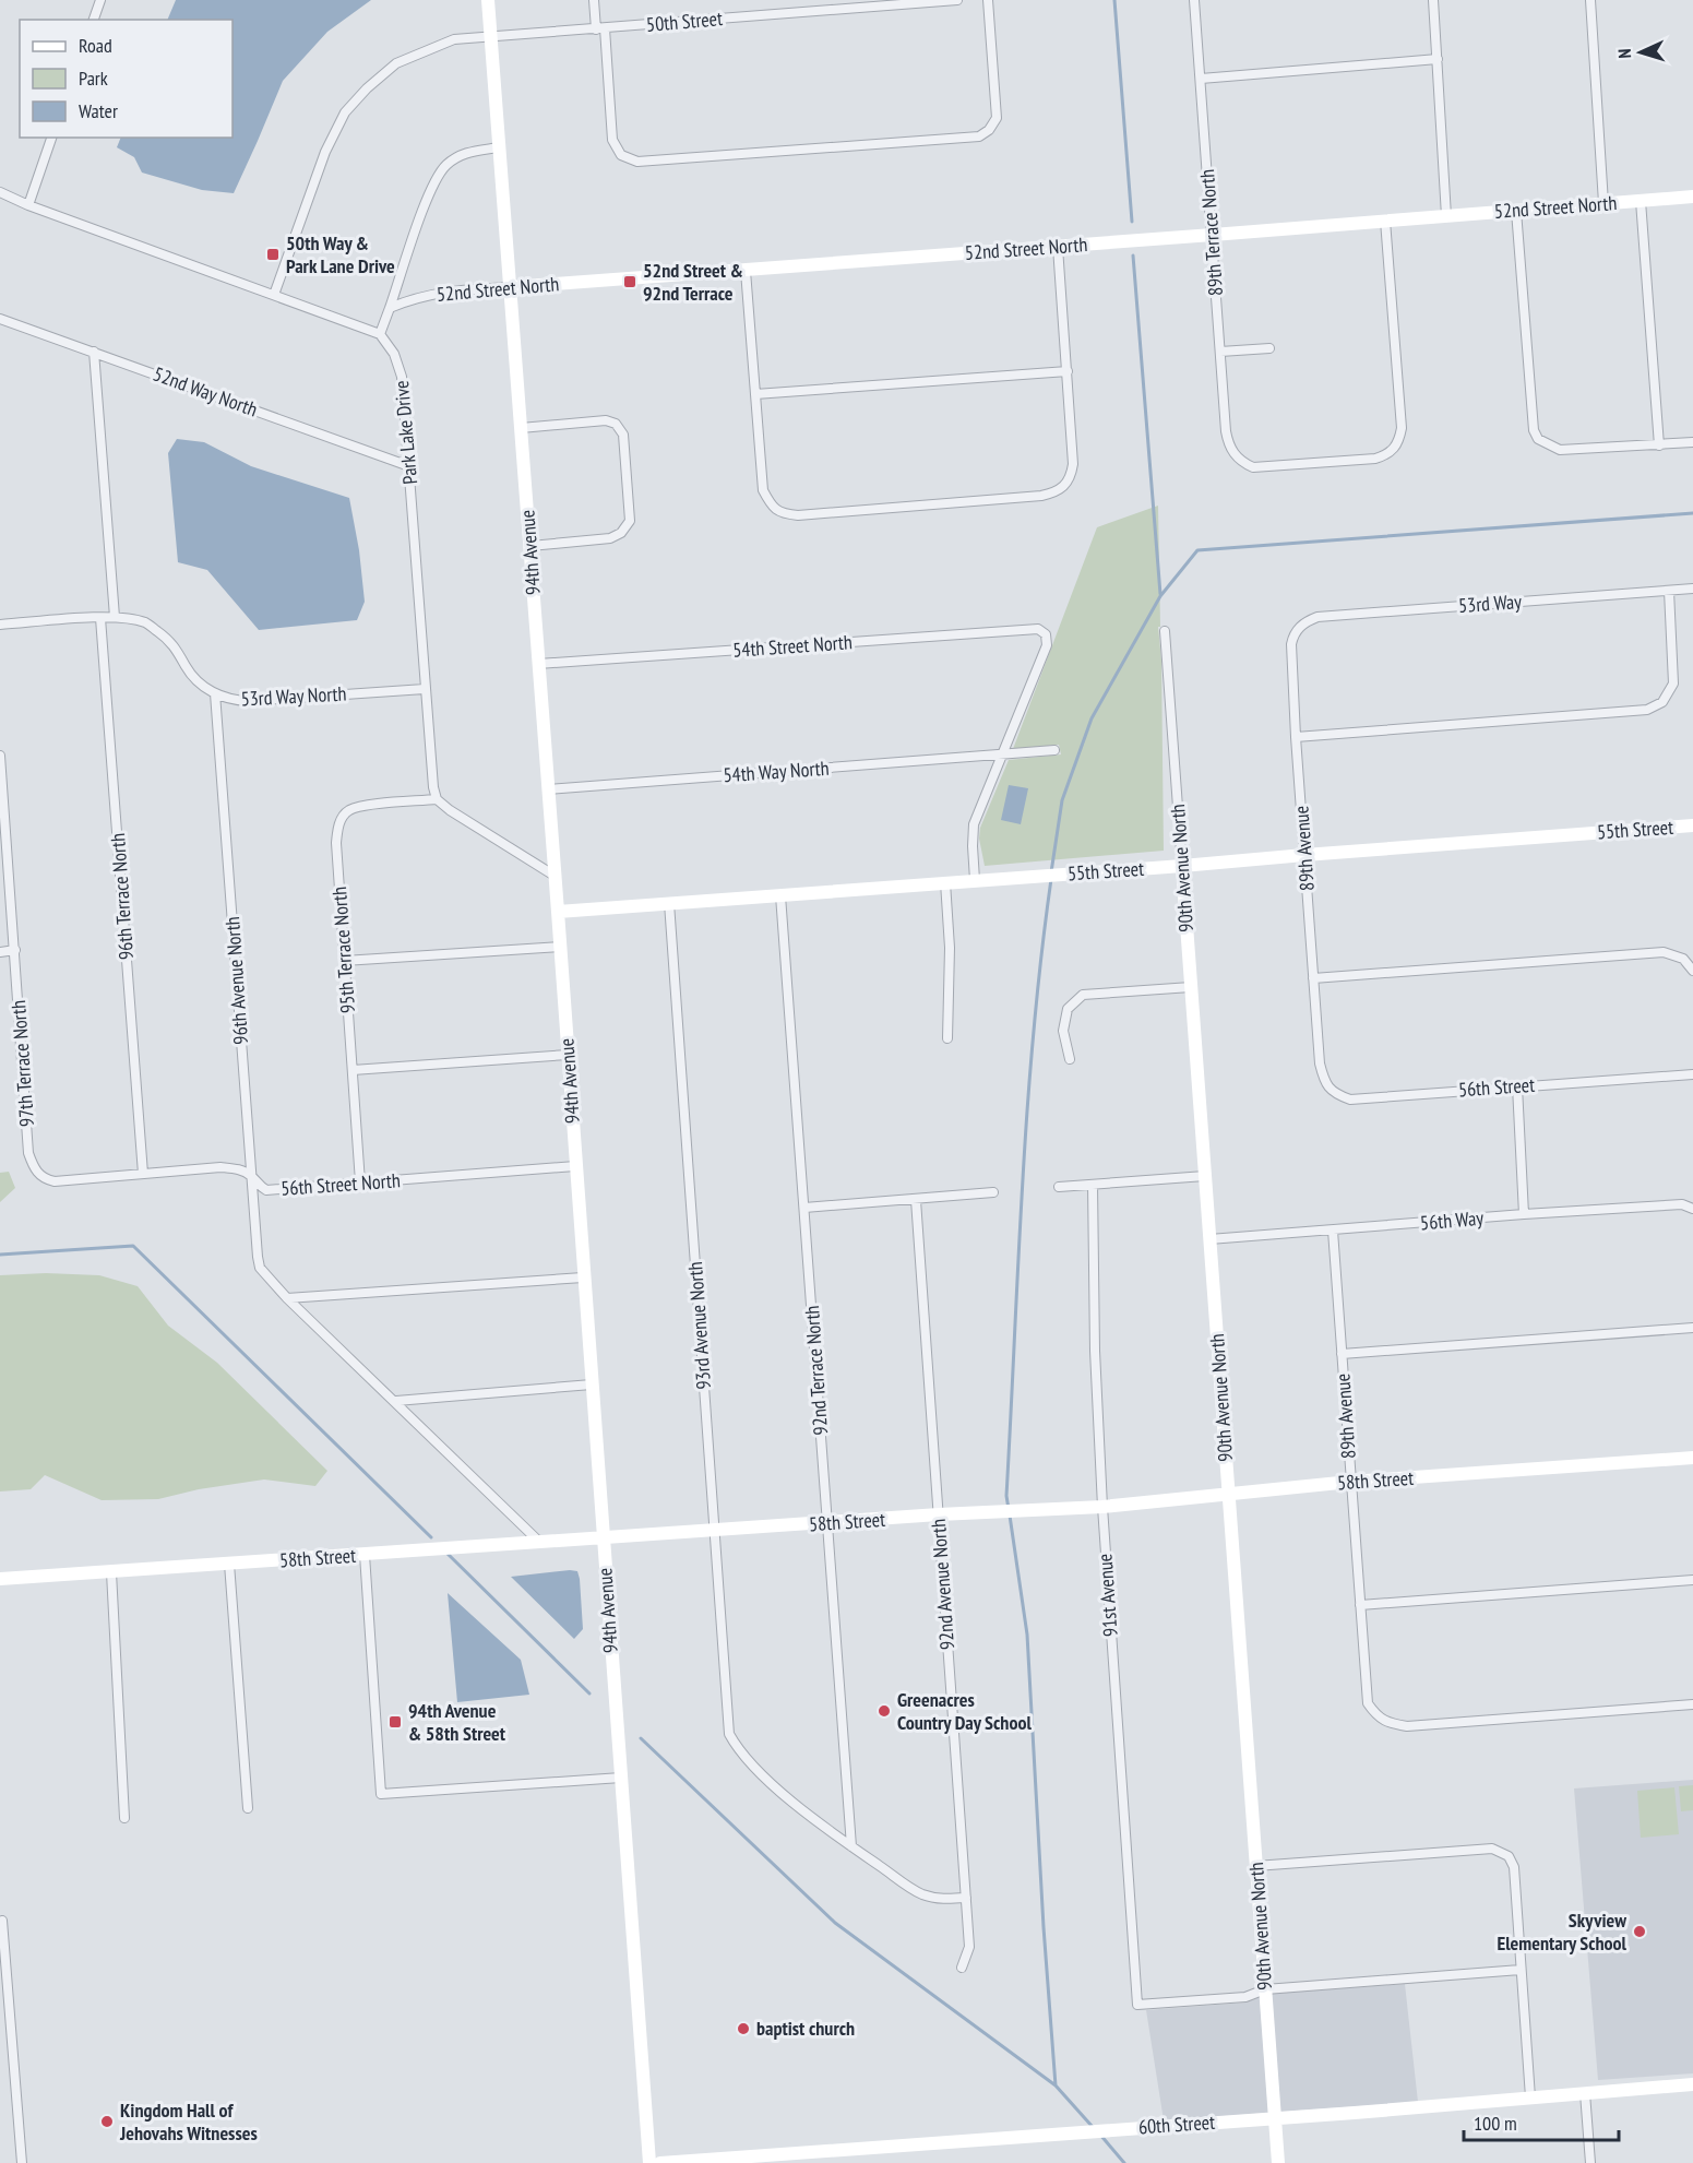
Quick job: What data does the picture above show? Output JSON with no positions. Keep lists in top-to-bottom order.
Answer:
{
  "streets": {
    "street": [
      "50th Street",
      "52nd Street North",
      "89th Terrace North",
      "52nd Way North",
      "Park Lake Drive",
      "94th Avenue",
      "53rd Way",
      "54th Street North",
      "53rd Way North",
      "54th Way North",
      "55th Street",
      "89th Avenue",
      "90th Avenue North",
      "96th Terrace North",
      "95th Terrace North",
      "96th Avenue North",
      "97th Terrace North",
      "56th Street",
      "56th Street North",
      "56th Way",
      "93rd Avenue North",
      "92nd Terrace North",
      "58th Street",
      "92nd Avenue North",
      "91st Avenue",
      "60th Street"
    ]
  },
  "crossings": [
    ["50th Street", "94th Avenue"],
    ["52nd Street North", "89th Terrace North"],
    ["52nd Street North", "94th Avenue"],
    ["52nd Way North", "Park Lake Drive"],
    ["Park Lake Drive", "53rd Way North"],
    ["Park Lake Drive", "95th Terrace North"],
    ["94th Avenue", "54th Street North"],
    ["94th Avenue", "54th Way North"],
    ["94th Avenue", "55th Street"],
    ["94th Avenue", "56th Street North"],
    ["94th Avenue", "58th Street"],
    ["53rd Way", "89th Avenue"],
    ["54th Street North", "54th Way North"],
    ["53rd Way North", "96th Terrace North"],
    ["53rd Way North", "96th Avenue North"],
    ["55th Street", "89th Avenue"],
    ["55th Street", "90th Avenue North"],
    ["55th Street", "93rd Avenue North"],
    ["55th Street", "92nd Terrace North"],
    ["89th Avenue", "56th Street"],
    ["89th Avenue", "56th Way"],
    ["89th Avenue", "58th Street"],
    ["90th Avenue North", "56th Way"],
    ["90th Avenue North", "58th Street"],
    ["90th Avenue North", "91st Avenue"],
    ["90th Avenue North", "60th Street"],
    ["96th Terrace North", "56th Street North"],
    ["95th Terrace North", "56th Street North"],
    ["96th Avenue North", "56th Street North"],
    ["97th Terrace North", "56th Street North"],
    ["93rd Avenue North", "92nd Terrace North"],
    ["93rd Avenue North", "58th Street"],
    ["92nd Terrace North", "58th Street"],
    ["58th Street", "92nd Avenue North"],
    ["58th Street", "91st Avenue"]
  ],
  "places": {
    "transit": ["50th Way & Park Lane Drive", "52nd Street & 92nd Terrace", "94th Avenue & 58th Street"],
    "other": [
      "Greenacres Country Day School",
      "Skyview Elementary School",
      "baptist church",
      "Kingdom Hall of Jehovahs Witnesses"
    ]
  },
  "legend": ["Road", "Park", "Water"],
  "scale_bar": "100 m",
  "north": "left"
}
